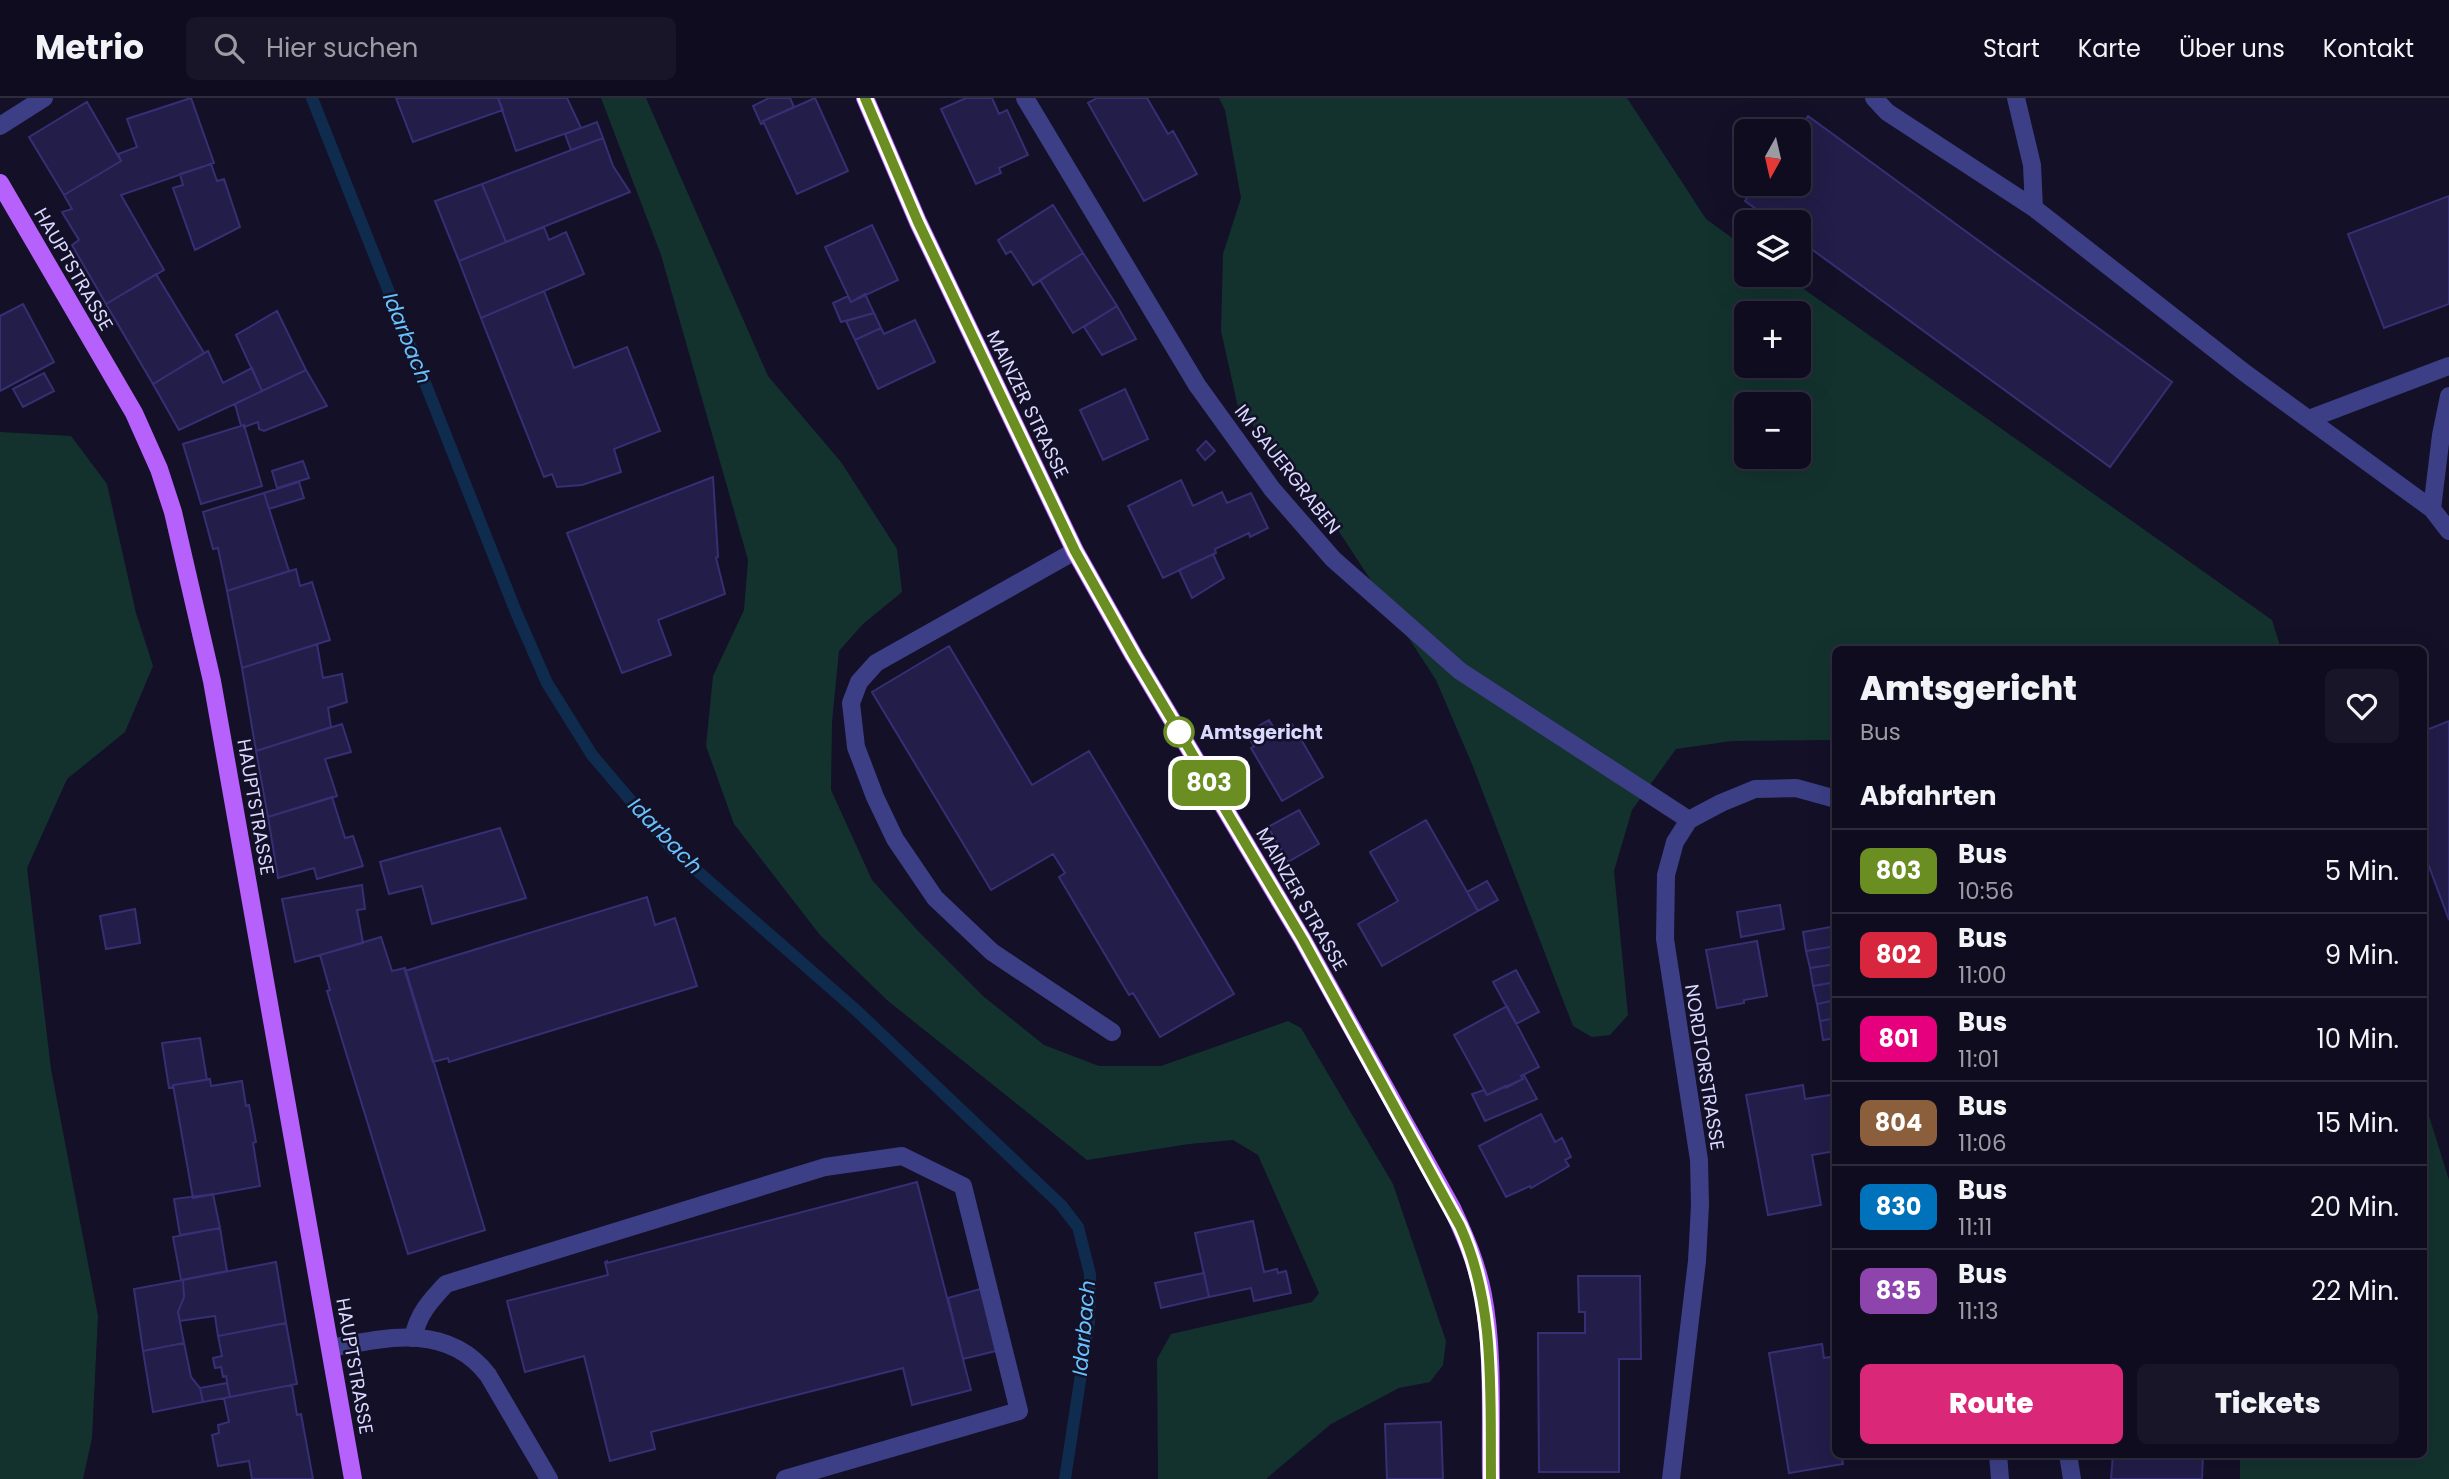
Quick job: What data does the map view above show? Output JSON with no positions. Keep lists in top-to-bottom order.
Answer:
{
  "streets": {
    "main road": ["HAUPTSTRASSE", "MAINZER STRASSE"],
    "street": ["IM SAUERGRABEN", "NORDTORSTRASSE"]
  },
  "crossings": [
    ["IM SAUERGRABEN", "NORDTORSTRASSE"]
  ],
  "water": ["Idarbach"],
  "places": ["Amtsgericht"],
  "lines": ["bus line 803"],
  "north": "bottom",
  "page": {
    "header": "Metrio",
    "search": "Hier suchen",
    "nav": [
      "Start",
      "Karte",
      "Über uns",
      "Kontakt"
    ],
    "on_map": "803",
    "map_buttons": ["+", "−"],
    "heading": [
      ["Amtsgericht", "Bus"],
      "Abfahrten"
    ],
    "list": [
      {
        "mark": "803",
        "name": "Bus",
        "note": "10:56",
        "value": "5 Min."
      },
      {
        "mark": "802",
        "name": "Bus",
        "note": "11:00",
        "value": "9 Min."
      },
      {
        "mark": "801",
        "name": "Bus",
        "note": "11:01",
        "value": "10 Min."
      },
      {
        "mark": "804",
        "name": "Bus",
        "note": "11:06",
        "value": "15 Min."
      },
      {
        "mark": "830",
        "name": "Bus",
        "note": "11:11",
        "value": "20 Min."
      },
      {
        "mark": "835",
        "name": "Bus",
        "note": "11:13",
        "value": "22 Min."
      }
    ],
    "buttons": ["Route", "Tickets"]
  }
}
